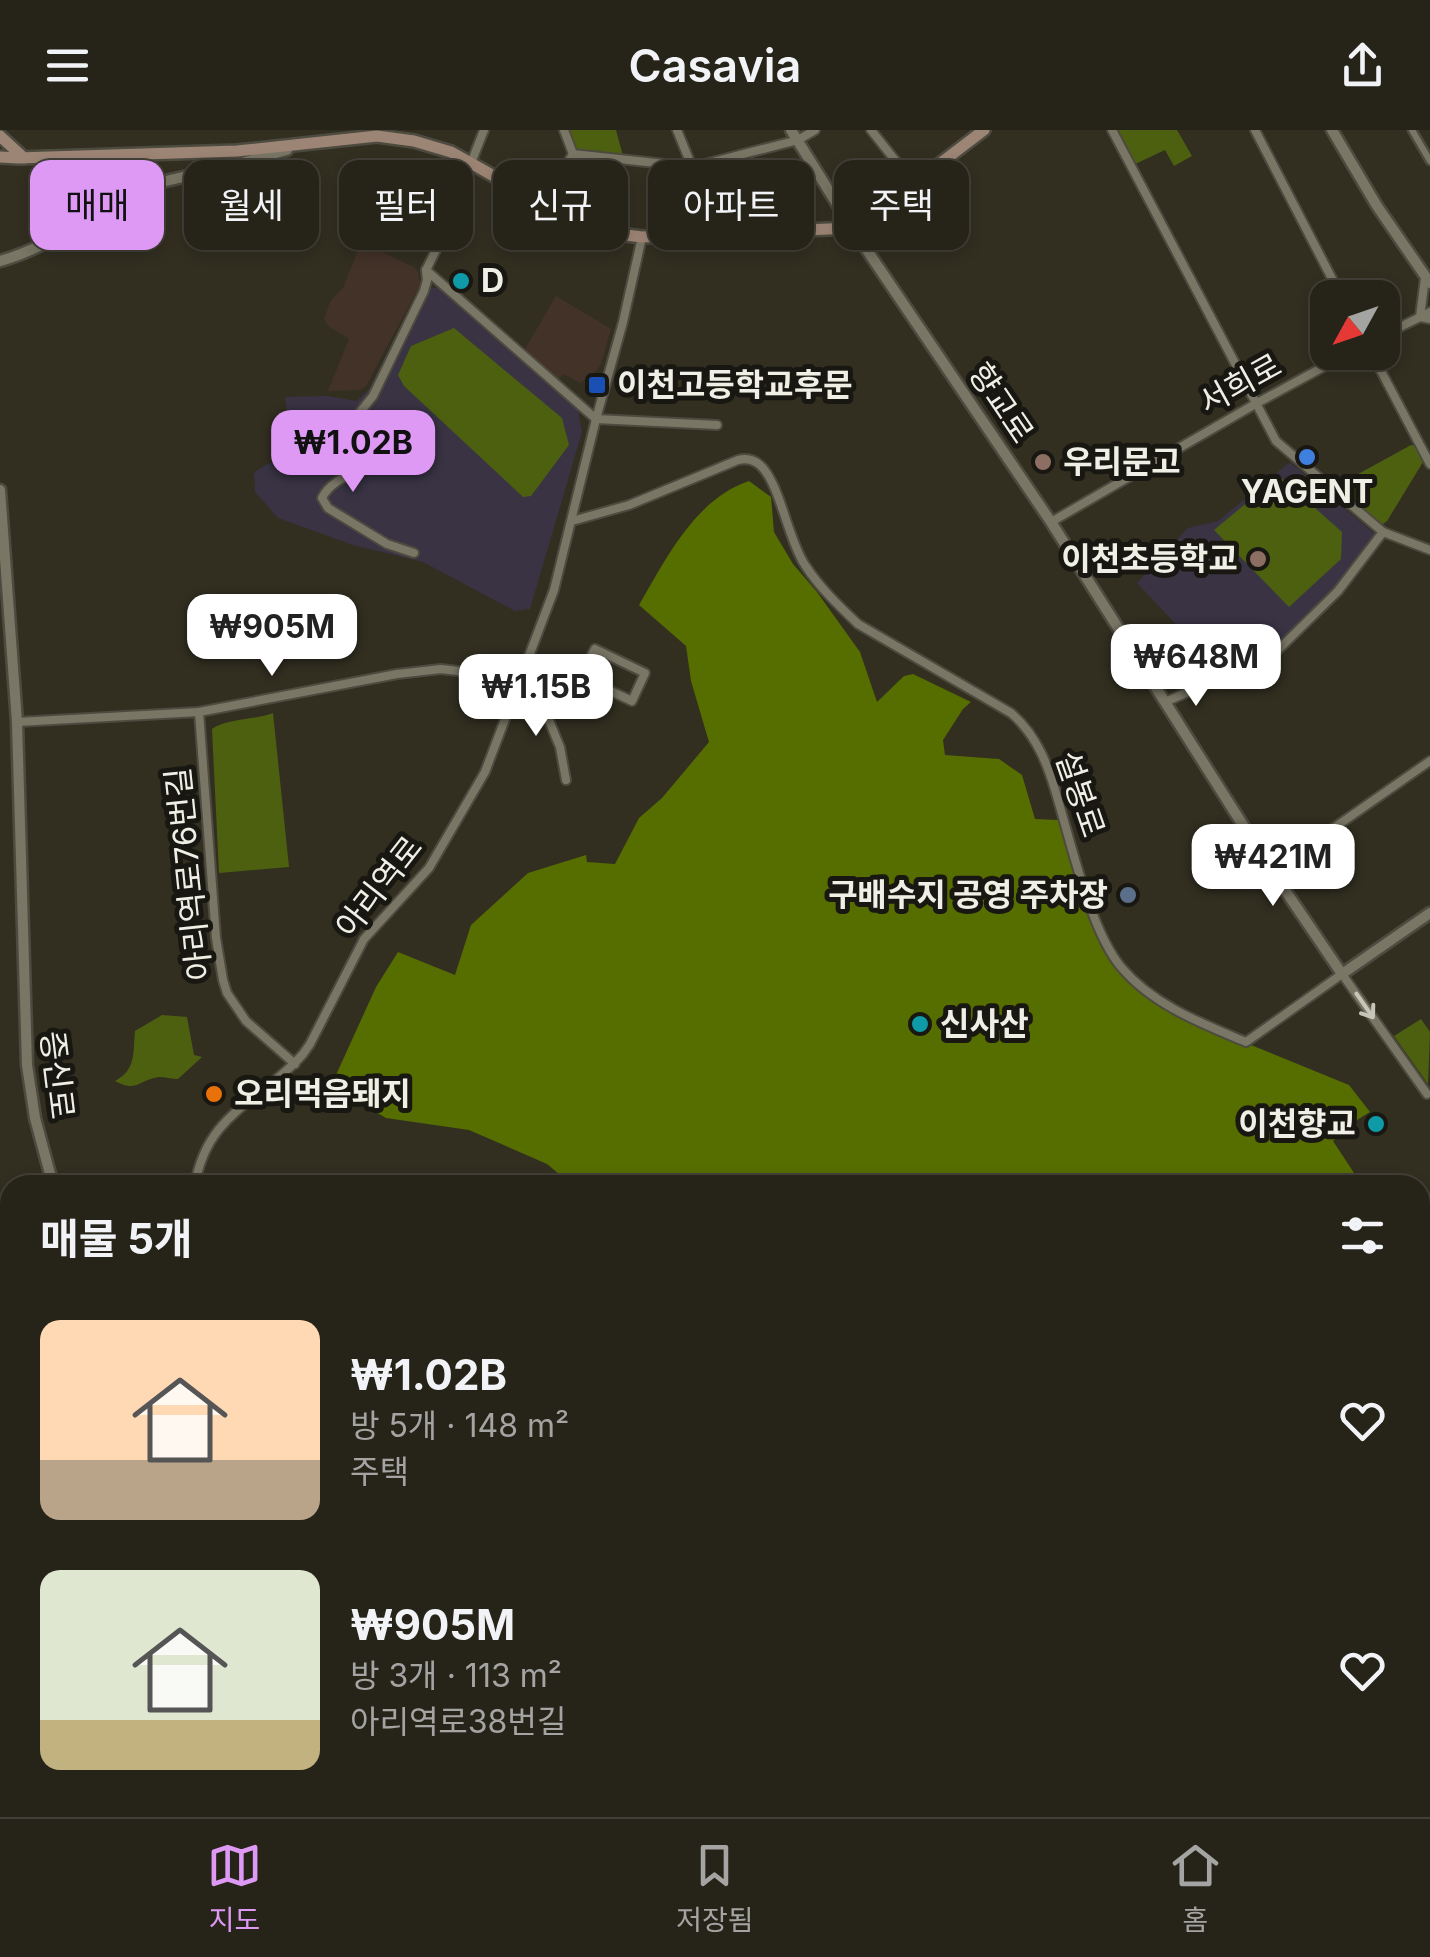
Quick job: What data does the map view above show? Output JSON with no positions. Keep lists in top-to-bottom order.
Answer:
{
  "streets": {
    "street": [
      "서희로",
      "향교로",
      "설봉로",
      "아리역로76번길",
      "아리역로",
      "증신로"
    ]
  },
  "crossings": [
    ["서희로", "향교로"],
    ["향교로", "설봉로"],
    ["설봉로", "아리역로"],
    ["아리역로76번길", "아리역로"]
  ],
  "places": {
    "other": [
      "D",
      "YAGENT",
      "우리문고",
      "이천초등학교",
      "구배수지 공영 주차장",
      "신사산",
      "오리먹음돼지",
      "이천향교"
    ],
    "transit": ["이천고등학교후문"]
  },
  "north": "bottom left",
  "page": {
    "header": "Casavia",
    "chip": [
      "매매",
      "월세",
      "필터",
      "신규",
      "아파트",
      "주택"
    ],
    "price": [
      "₩1.02B",
      "₩905M",
      "₩648M",
      "₩1.15B",
      "₩421M"
    ],
    "heading": "매물 5개",
    "list": [
      {
        "name": "₩1.02B",
        "note": "방 5개 · 148 m² · 주택"
      },
      {
        "name": "₩905M",
        "note": "방 3개 · 113 m² · 아리역로38번길"
      }
    ],
    "tabs": ["지도", "저장됨", "홈"]
  }
}
